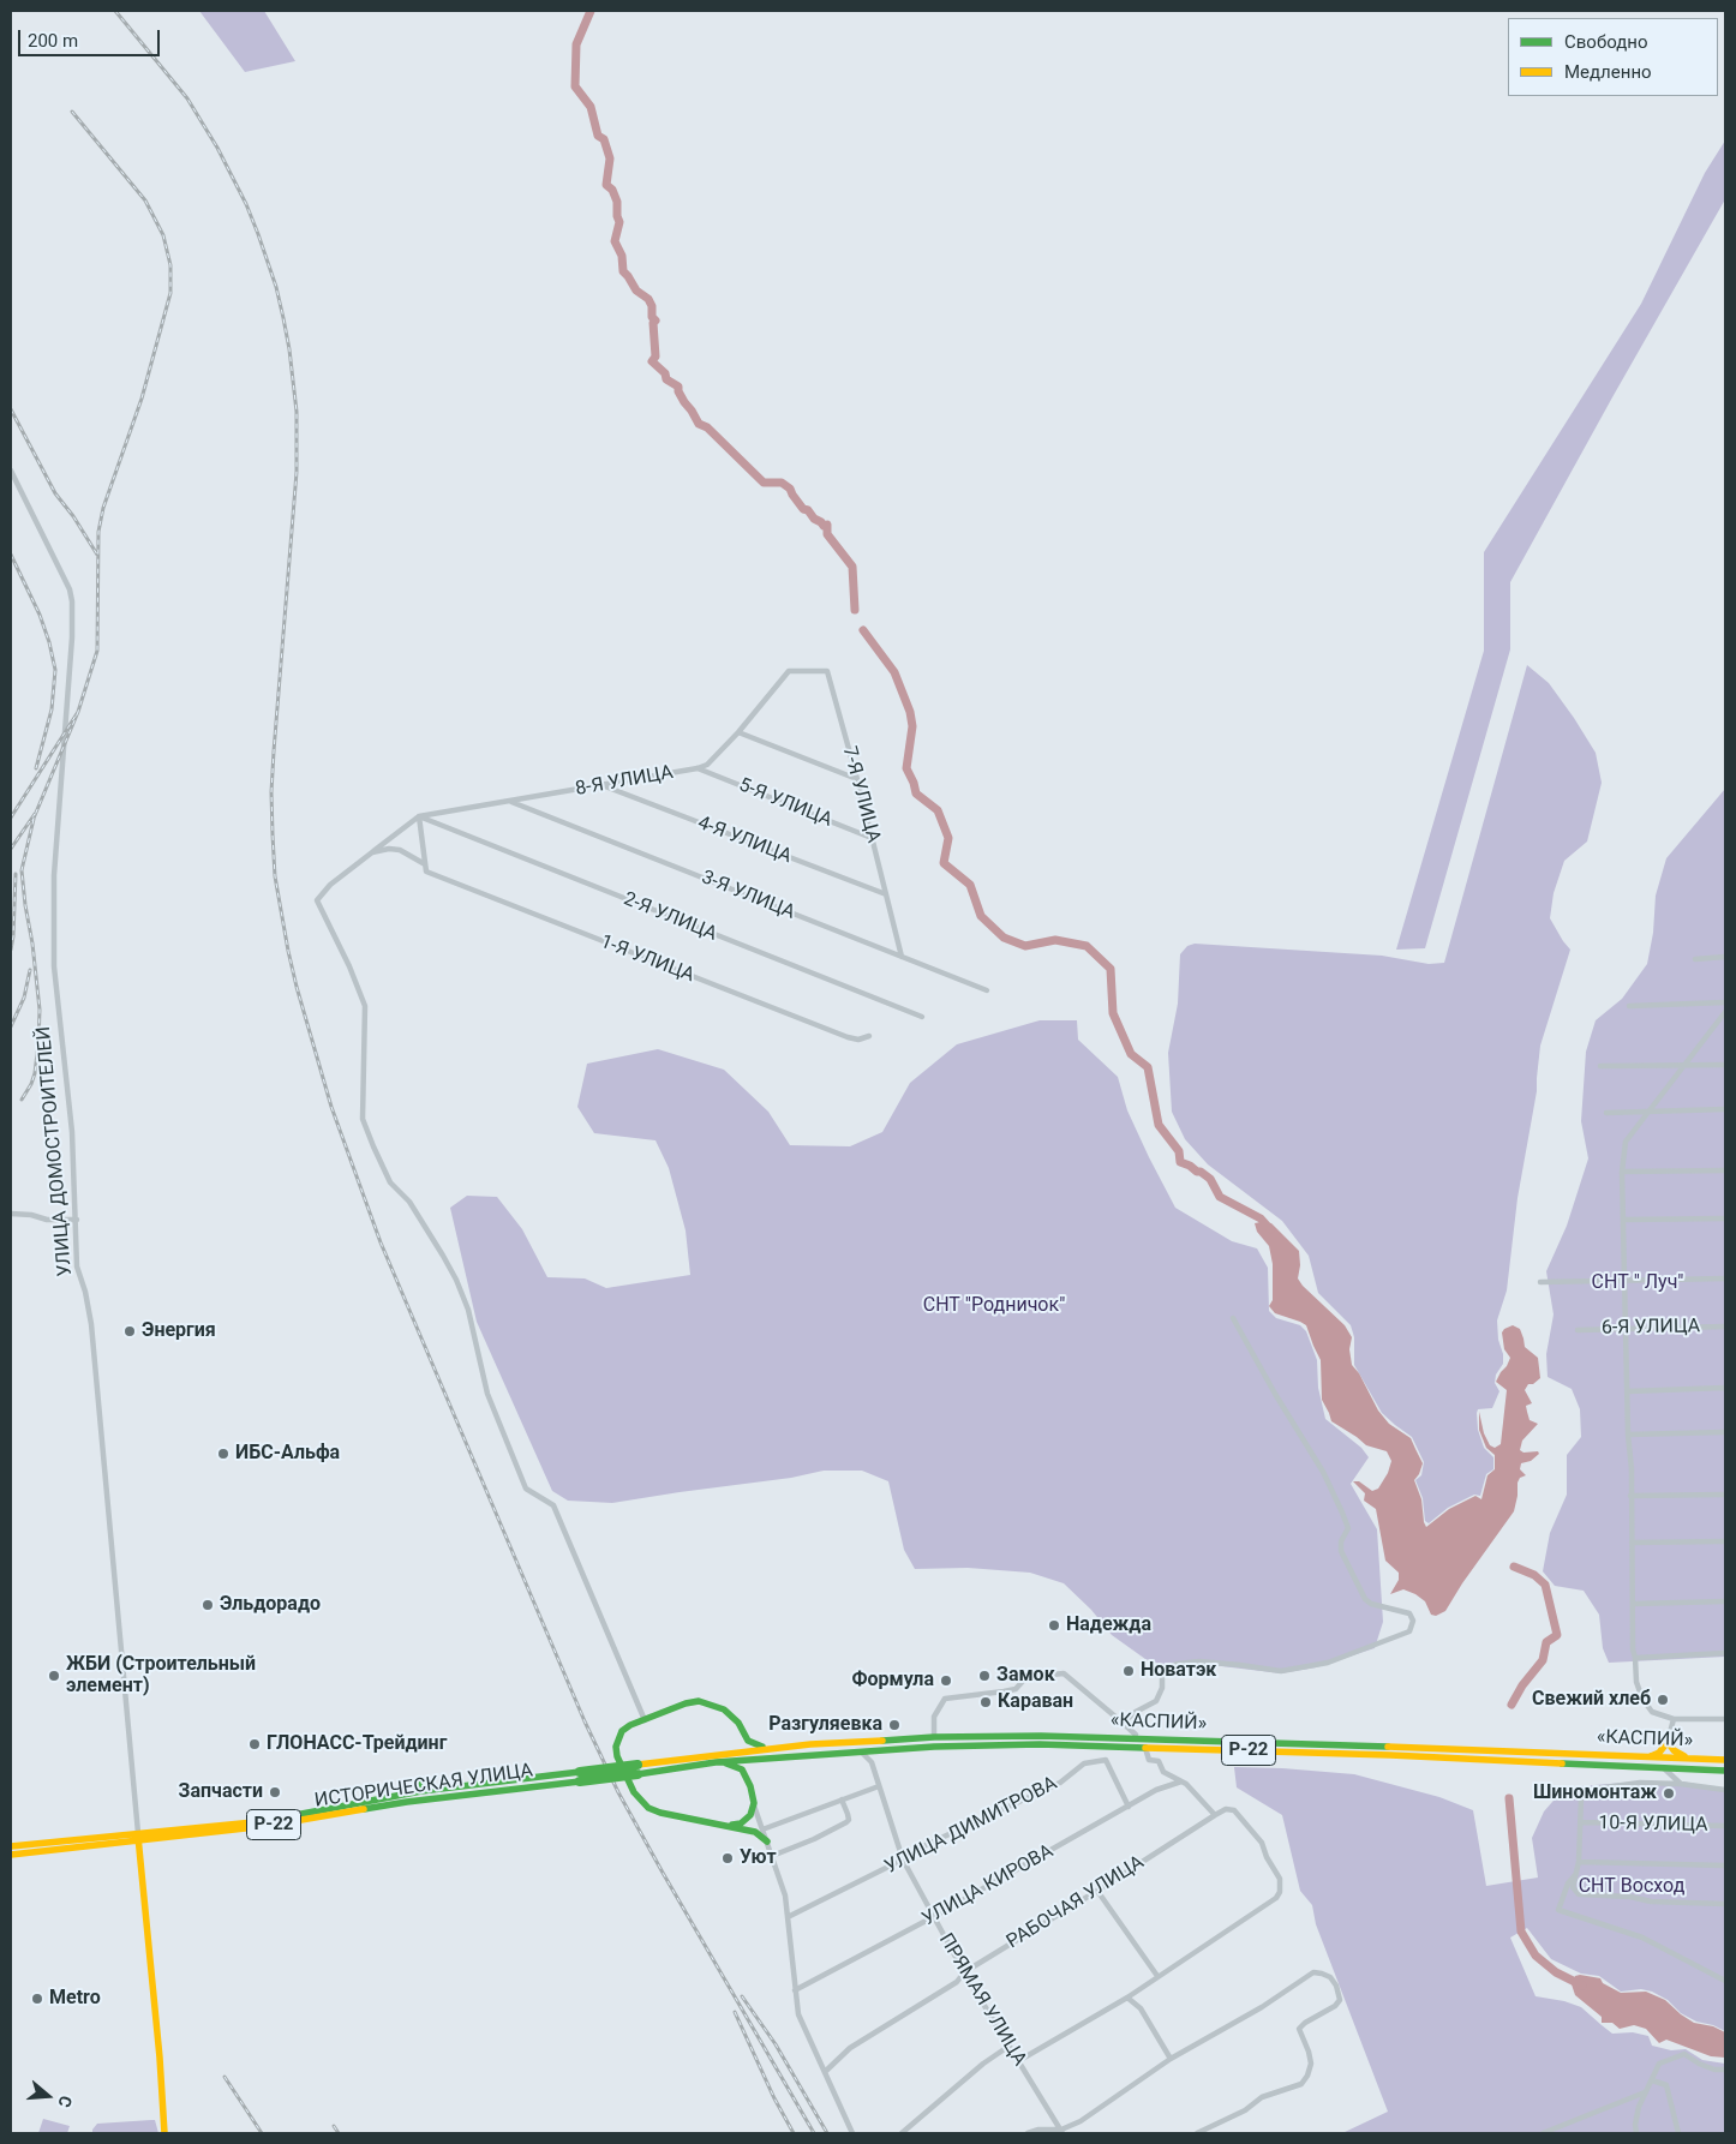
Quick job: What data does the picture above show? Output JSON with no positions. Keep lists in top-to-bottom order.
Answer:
{
  "streets": {
    "main road": ["«КАСПИЙ»", "Р-22", "ИСТОРИЧЕСКАЯ УЛИЦА"],
    "street": [
      "8-Я УЛИЦА",
      "7-Я УЛИЦА",
      "5-Я УЛИЦА",
      "4-Я УЛИЦА",
      "3-Я УЛИЦА",
      "2-Я УЛИЦА",
      "1-Я УЛИЦА",
      "УЛИЦА ДОМОСТРОИТЕЛЕЙ",
      "6-Я УЛИЦА",
      "10-Я УЛИЦА",
      "УЛИЦА ДИМИТРОВА",
      "УЛИЦА КИРОВА",
      "РАБОЧАЯ УЛИЦА",
      "ПРЯМАЯ УЛИЦА"
    ]
  },
  "crossings": [
    ["8-Я УЛИЦА", "7-Я УЛИЦА"],
    ["8-Я УЛИЦА", "5-Я УЛИЦА"],
    ["8-Я УЛИЦА", "4-Я УЛИЦА"],
    ["8-Я УЛИЦА", "3-Я УЛИЦА"],
    ["8-Я УЛИЦА", "2-Я УЛИЦА"],
    ["7-Я УЛИЦА", "5-Я УЛИЦА"],
    ["7-Я УЛИЦА", "4-Я УЛИЦА"],
    ["7-Я УЛИЦА", "3-Я УЛИЦА"],
    ["УЛИЦА ДОМОСТРОИТЕЛЕЙ", "ИСТОРИЧЕСКАЯ УЛИЦА"],
    ["«КАСПИЙ»", "ИСТОРИЧЕСКАЯ УЛИЦА"],
    ["УЛИЦА ДИМИТРОВА", "УЛИЦА КИРОВА"],
    ["УЛИЦА ДИМИТРОВА", "ПРЯМАЯ УЛИЦА"],
    ["УЛИЦА КИРОВА", "ПРЯМАЯ УЛИЦА"],
    ["РАБОЧАЯ УЛИЦА", "ПРЯМАЯ УЛИЦА"]
  ],
  "parks": ["СНТ \" Луч\"", "СНТ \"Родничок\"", "СНТ Восход"],
  "places": [
    "Энергия",
    "ИБС-Альфа",
    "Эльдорадо",
    "Надежда",
    "Новатэк",
    "ЖБИ (Строительный элемент)",
    "Замок",
    "Формула",
    "Свежий хлеб",
    "Караван",
    "Разгуляевка",
    "ГЛОНАСС-Трейдинг",
    "Запчасти",
    "Шиномонтаж",
    "Уют",
    "Metro"
  ],
  "legend": ["Свободно", "Медленно"],
  "scale_bar": "200 m",
  "north": "right"
}
